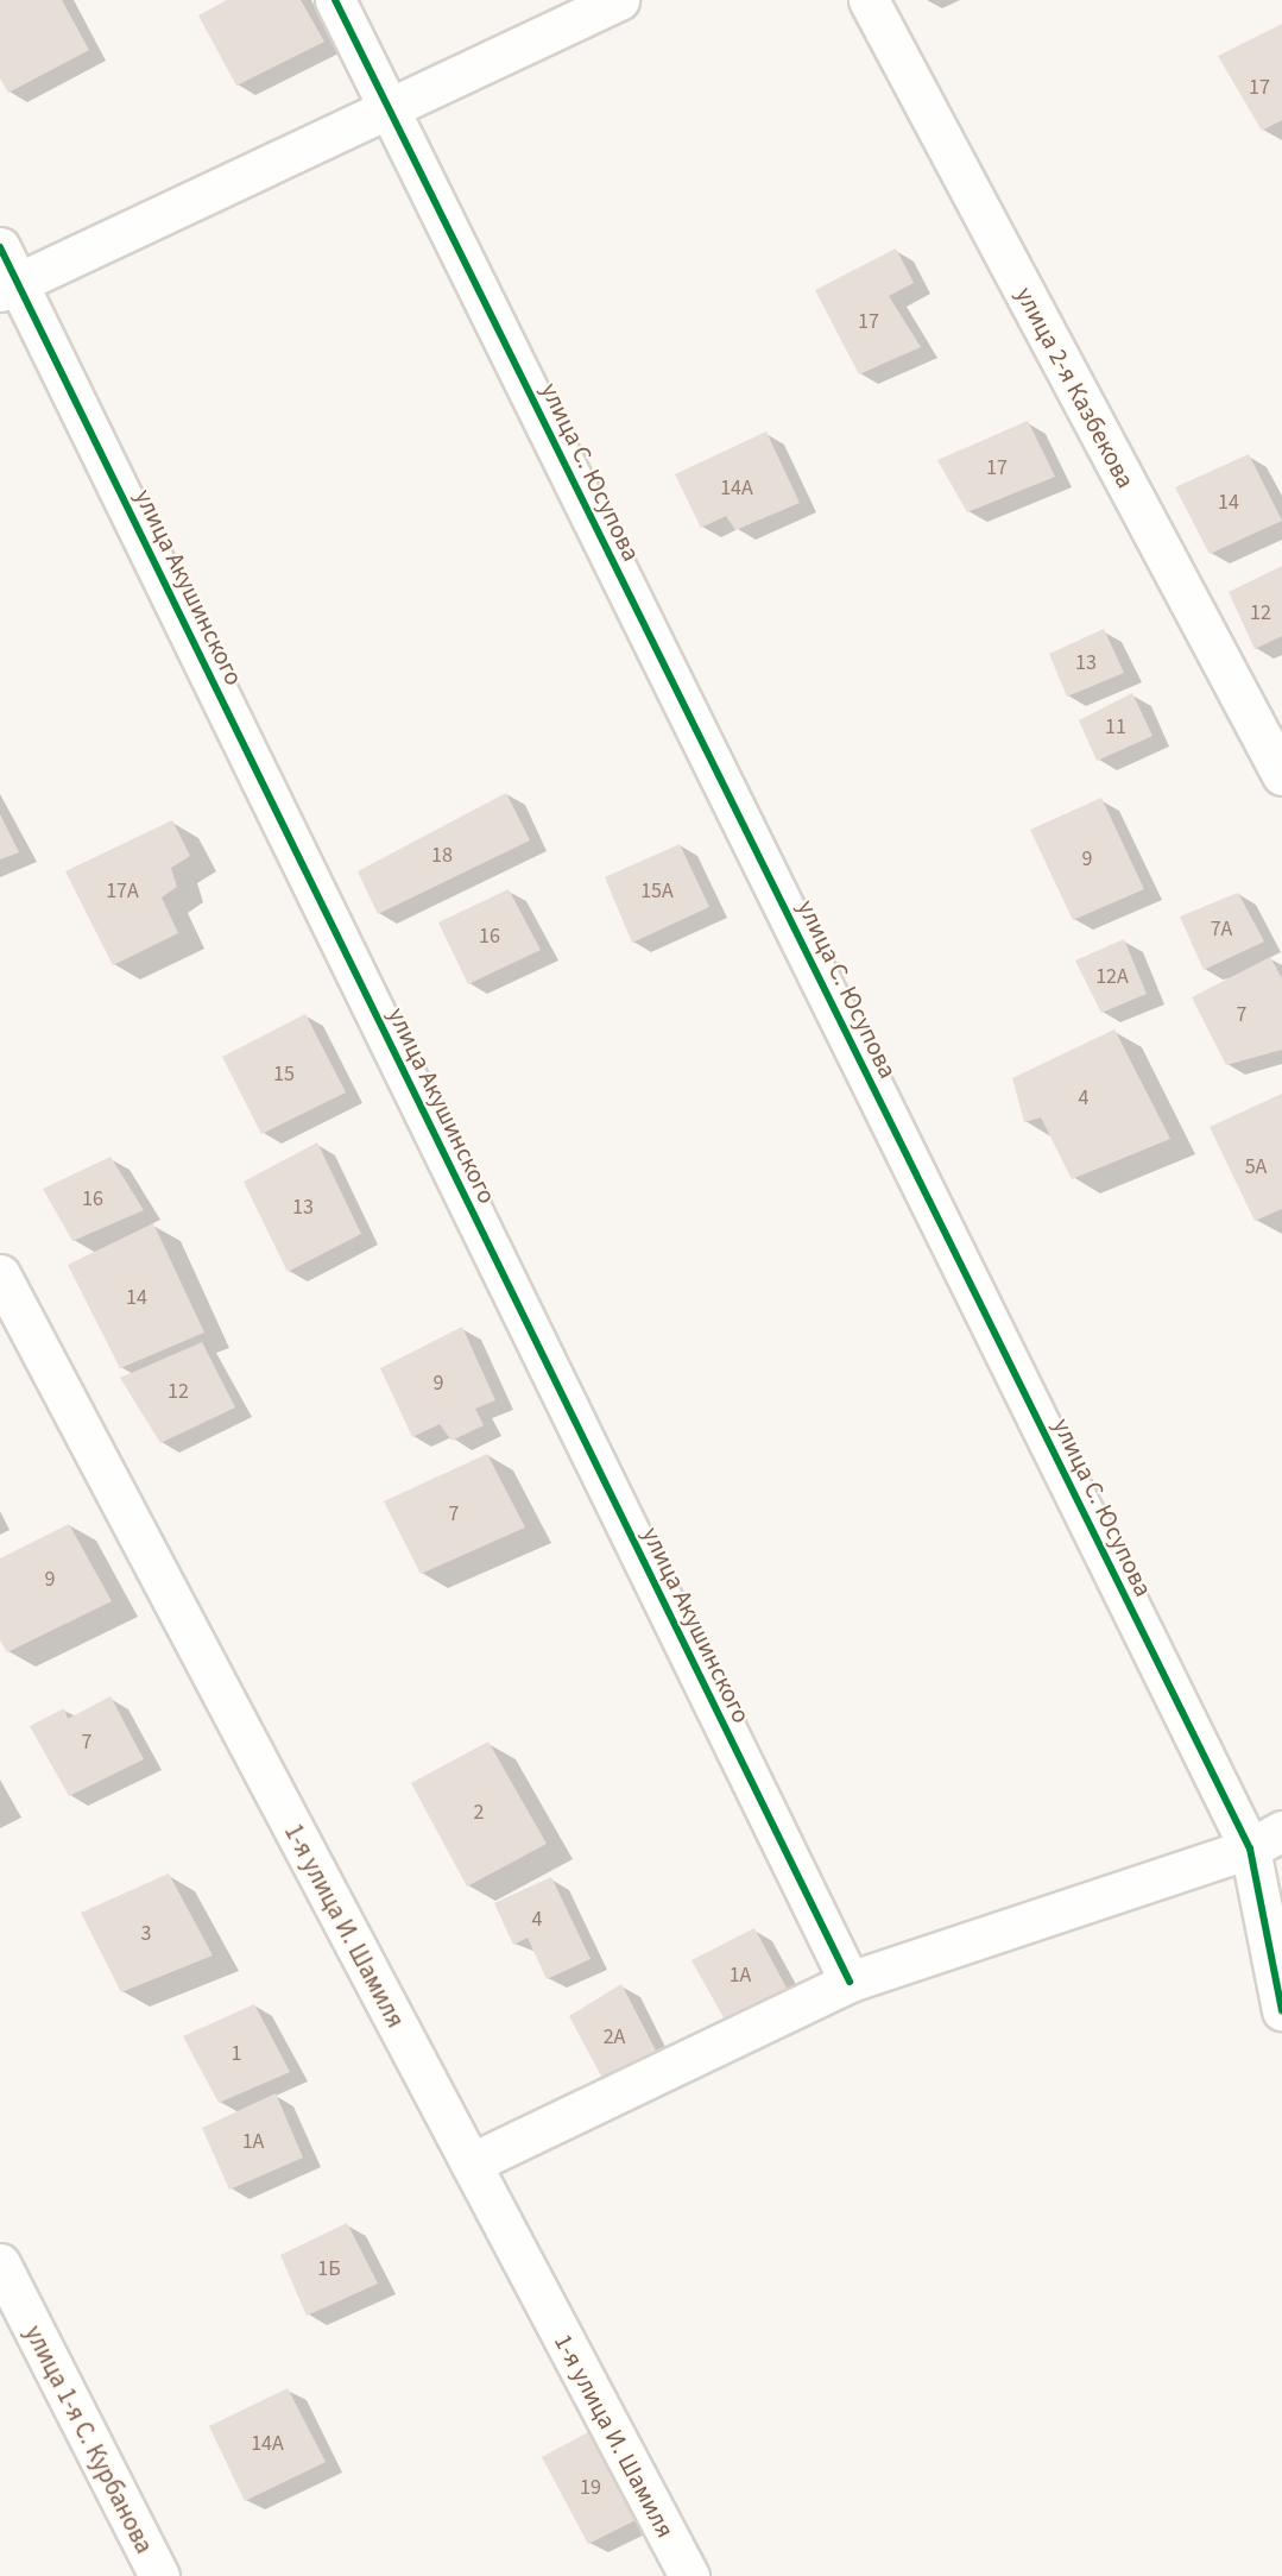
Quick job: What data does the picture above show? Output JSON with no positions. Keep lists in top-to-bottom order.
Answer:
{
  "streets": {
    "street": [
      "улица 2-я Казбекова",
      "улица С. Юсупова",
      "улица Акушинского",
      "1-я улица И. Шамиля",
      "улица 1-я С. Курбанова"
    ]
  },
  "house_numbers": [
    "17",
    "17",
    "17",
    "14А",
    "14",
    "12",
    "13",
    "11",
    "18",
    "9",
    "17А",
    "15А",
    "7А",
    "16",
    "12А",
    "7",
    "15",
    "4",
    "5А",
    "16",
    "13",
    "14",
    "9",
    "12",
    "7",
    "9",
    "7",
    "2",
    "4",
    "3",
    "1А",
    "2А",
    "1",
    "1А",
    "1Б",
    "14А",
    "19"
  ]
}
